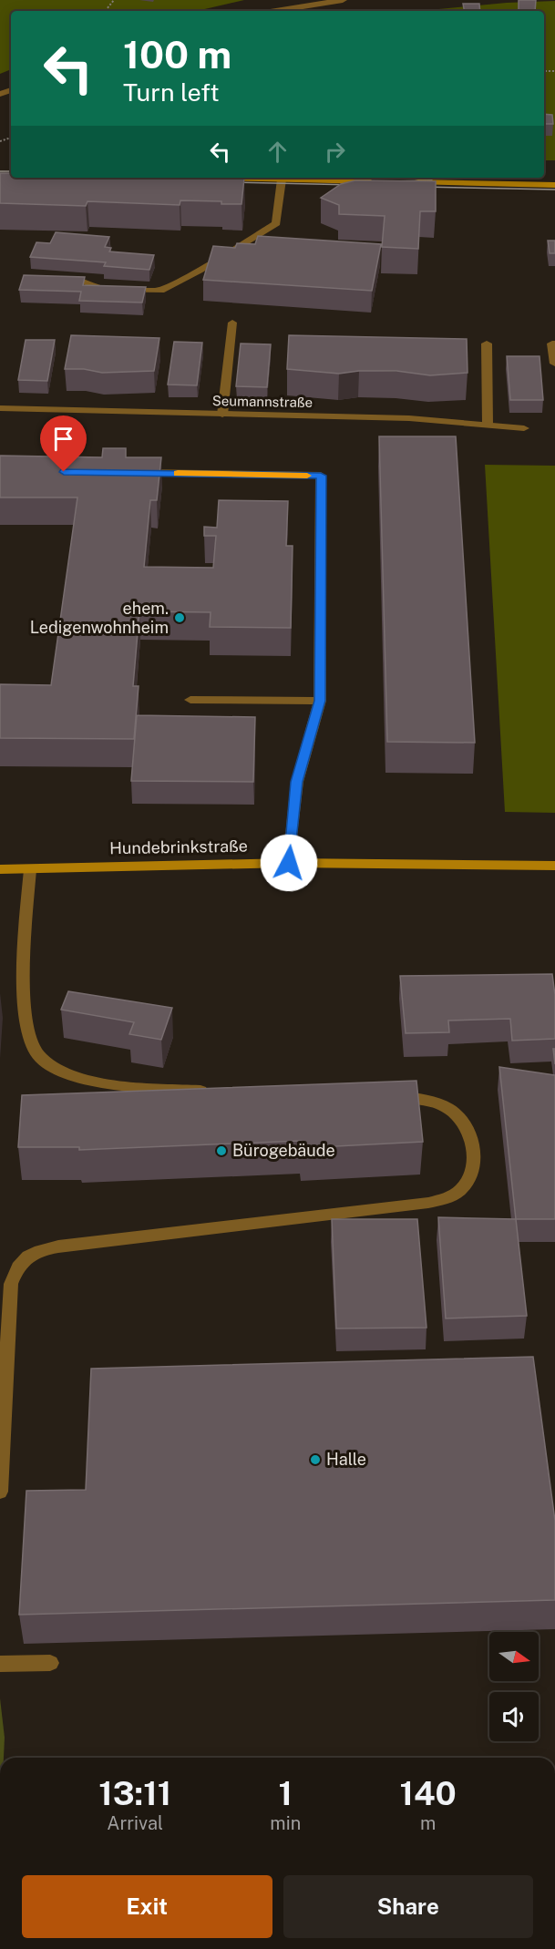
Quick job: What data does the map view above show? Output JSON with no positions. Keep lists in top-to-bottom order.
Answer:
{
  "streets": {
    "street": ["Seumannstraße", "Hundebrinkstraße"]
  },
  "places": ["ehem. Ledigenwohnheim", "Bürogebäude", "Halle"],
  "north": "right",
  "page": {
    "turn": ["100 m", "Turn left"],
    "eta": [
      "13:11",
      "Arrival",
      "1",
      "min",
      "140",
      "m"
    ],
    "buttons": ["Exit", "Share"]
  }
}
